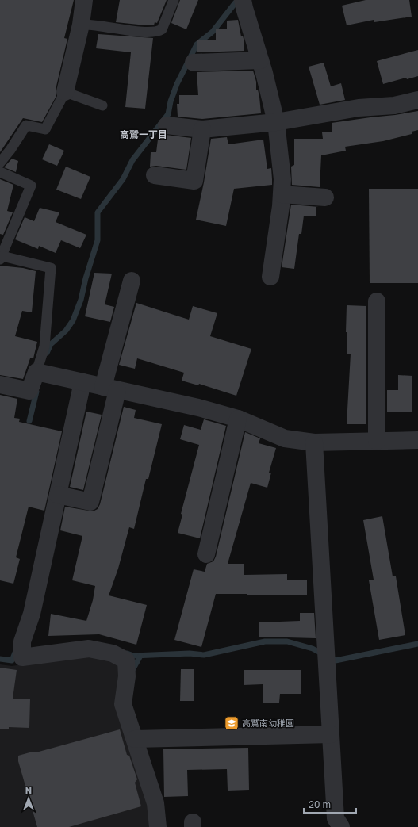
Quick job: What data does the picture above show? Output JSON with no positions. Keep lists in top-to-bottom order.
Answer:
{
  "districts": ["高鷲一丁目"],
  "places": {
    "school or university": ["高鷲南幼稚園"]
  },
  "scale_bar": "20 m",
  "north": "top"
}
